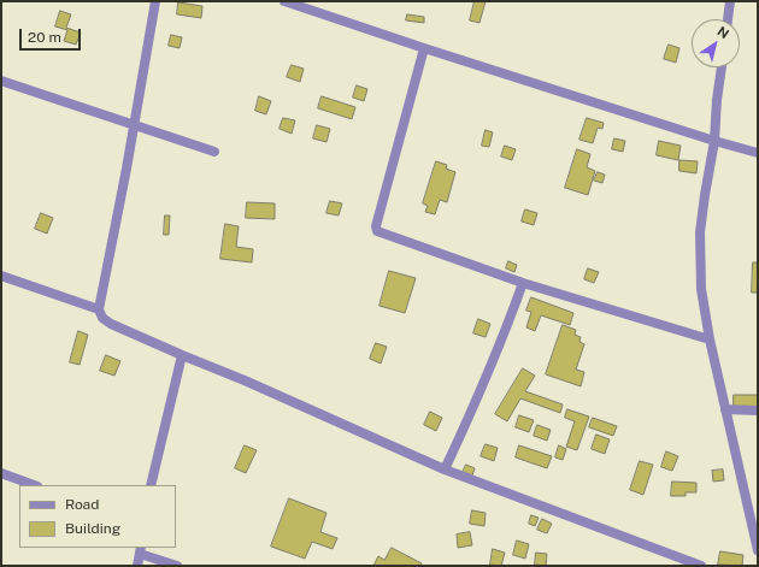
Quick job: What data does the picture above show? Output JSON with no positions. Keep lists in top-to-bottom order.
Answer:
{
  "legend": ["Road", "Building"],
  "scale_bar": "20 m",
  "north": "top right"
}
